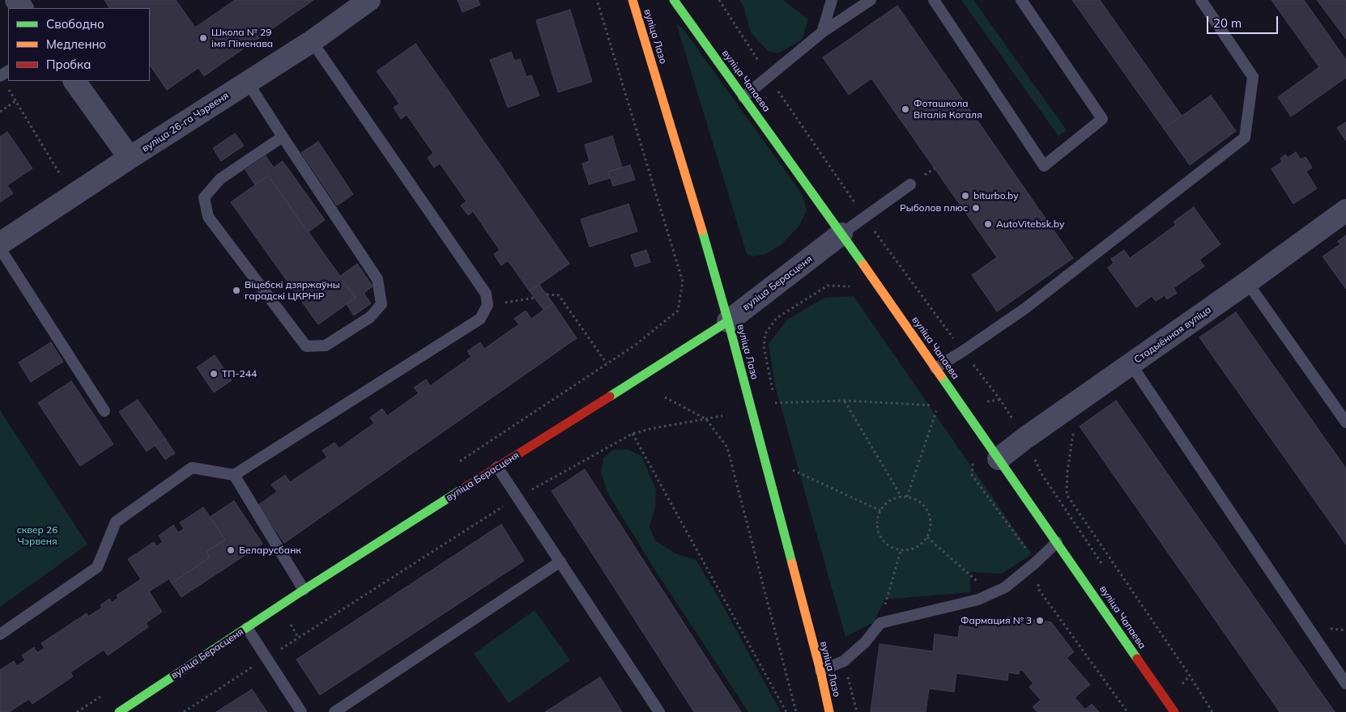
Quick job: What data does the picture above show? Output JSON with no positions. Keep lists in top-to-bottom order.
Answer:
{
  "streets": {
    "street": [
      "вуліца Лазо",
      "вуліца Чапаева",
      "вуліца 26-га Чэрвеня",
      "вуліца Берасценя",
      "Стадыённая вуліца"
    ]
  },
  "crossings": [
    ["вуліца Лазо", "вуліца Берасценя"],
    ["вуліца Чапаева", "вуліца Берасценя"],
    ["вуліца Чапаева", "Стадыённая вуліца"]
  ],
  "parks": ["сквер 26 Чэрвеня"],
  "places": [
    "Школа № 29 імя Піменава",
    "Фоташкола Віталія Когаля",
    "biturbo.by",
    "Рыболов плюс",
    "AutoVitebsk.by",
    "Віцебскі дзяржаўны гарадскі ЦКРНіР",
    "ТП-244",
    "Беларусбанк",
    "Фармация № 3"
  ],
  "legend": ["Свободно", "Медленно", "Пробка"],
  "scale_bar": "20 m"
}
